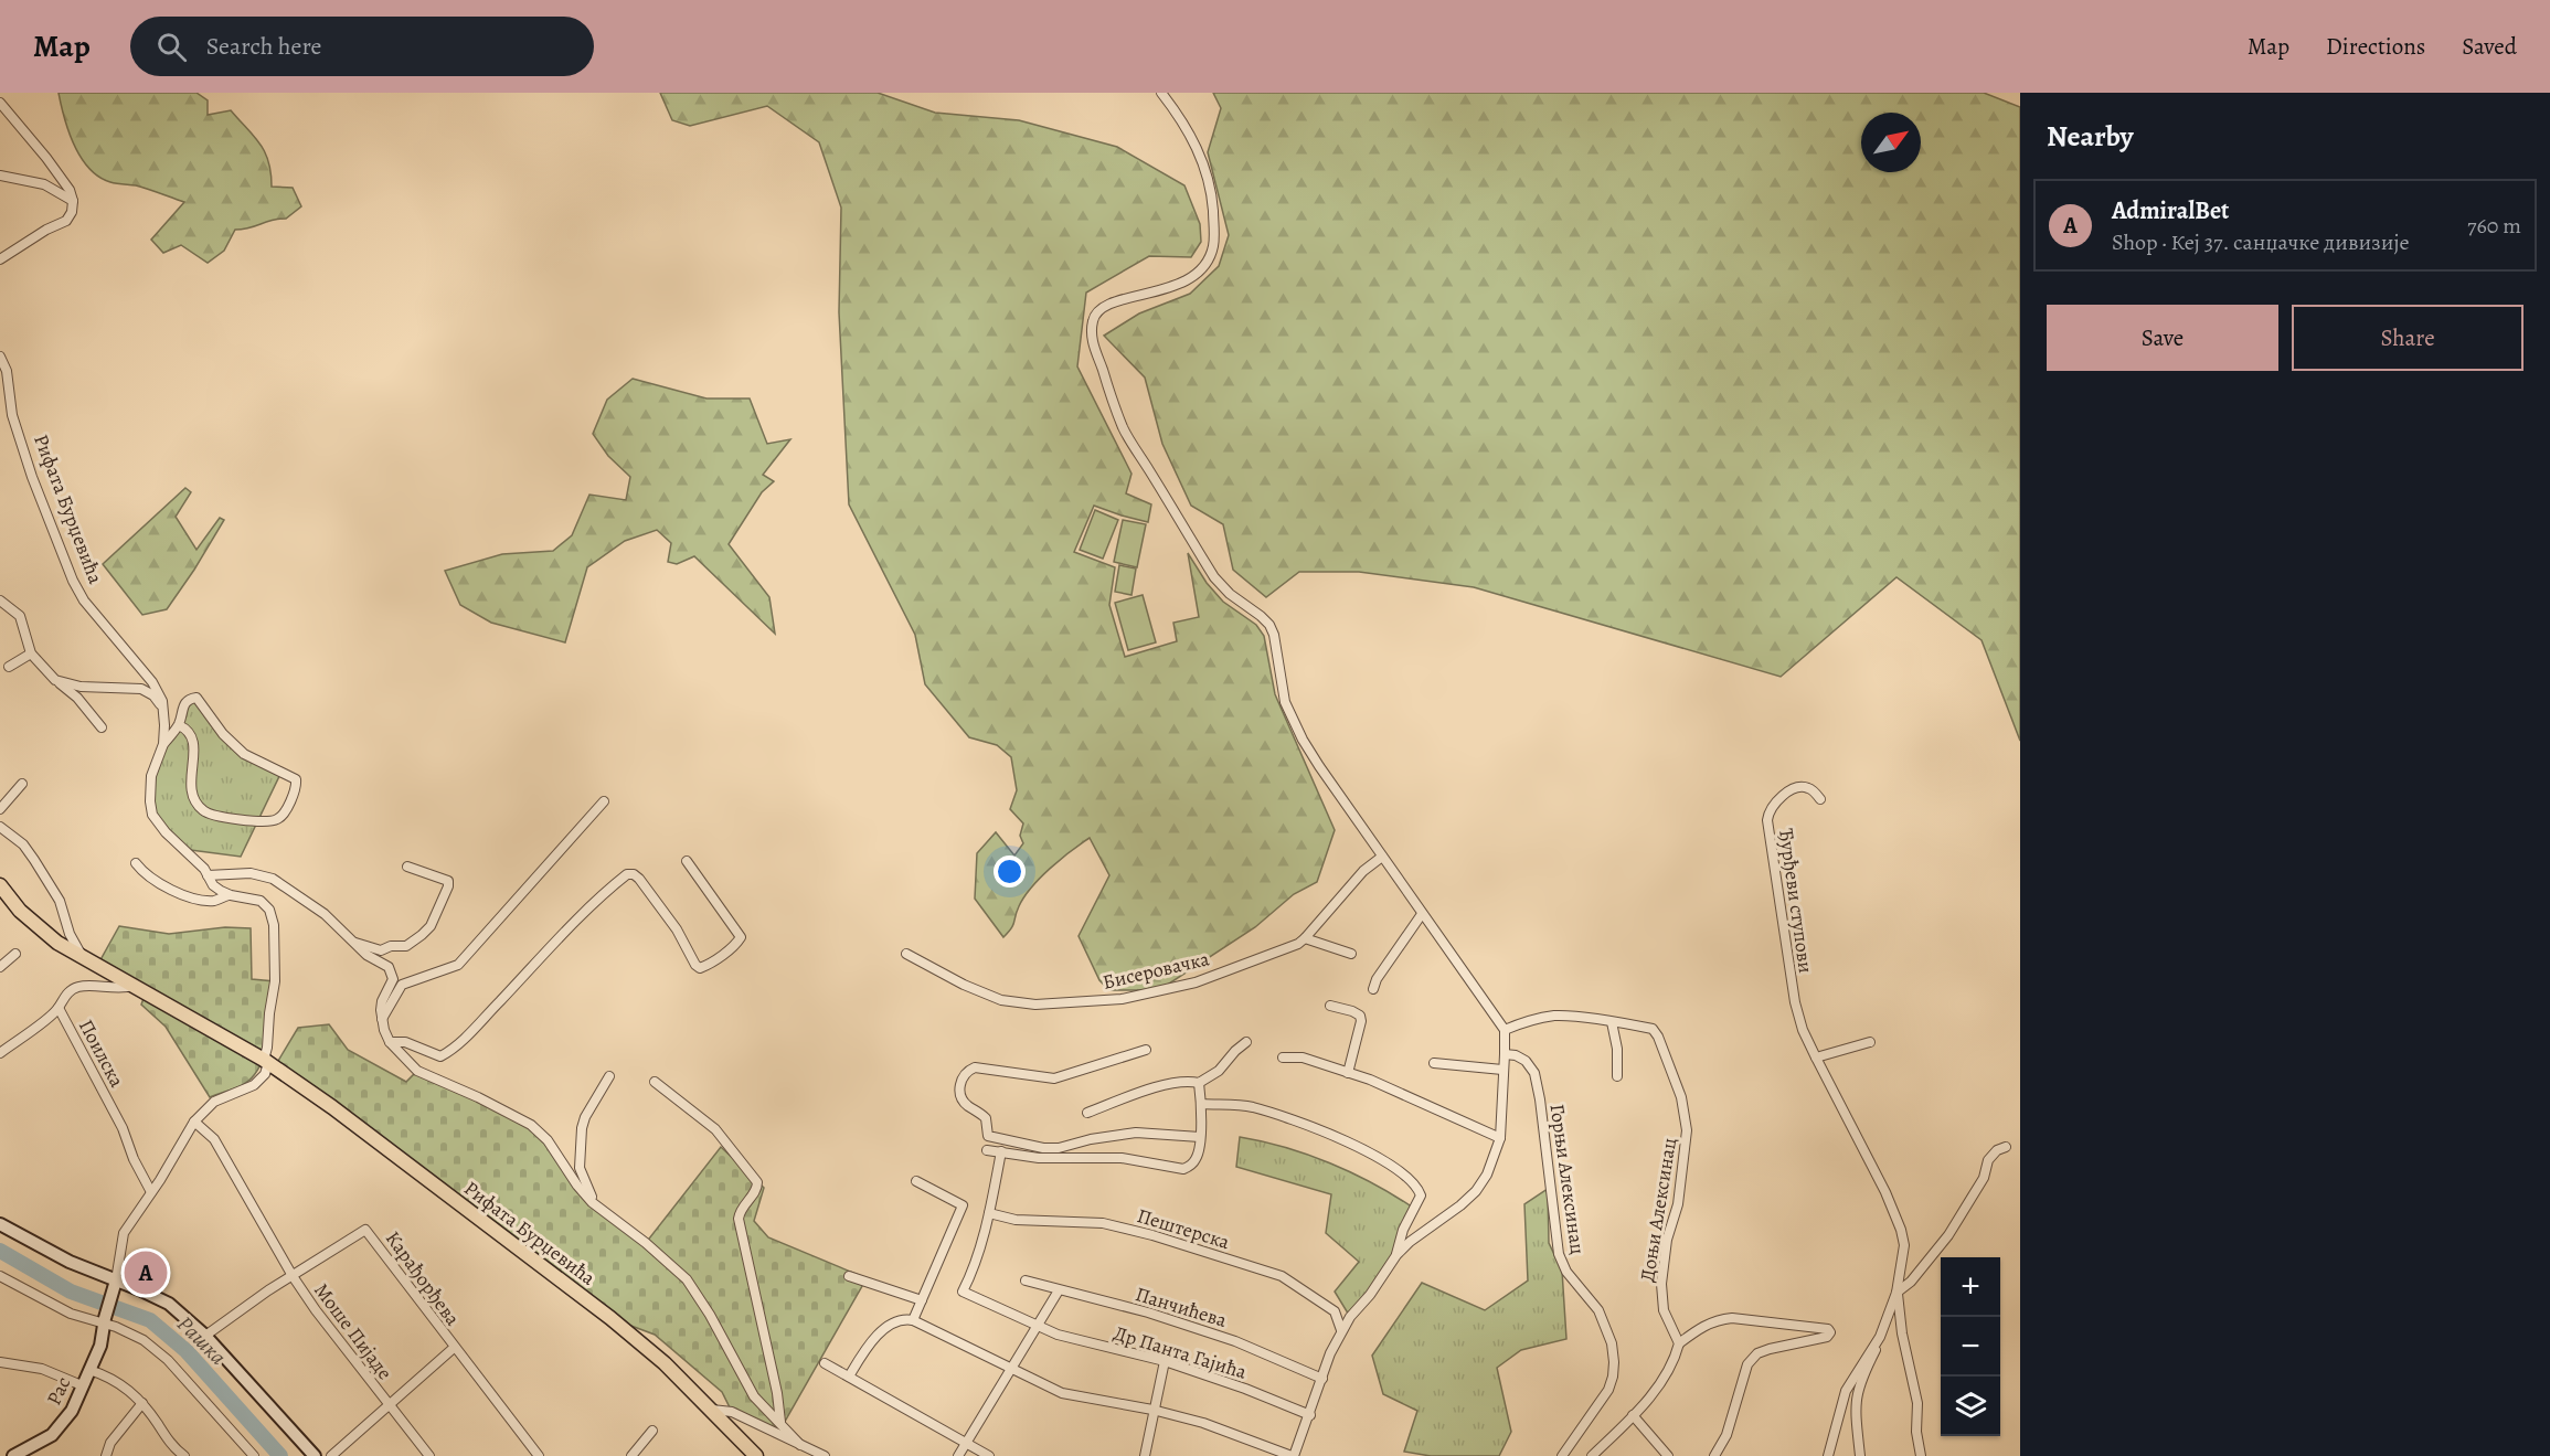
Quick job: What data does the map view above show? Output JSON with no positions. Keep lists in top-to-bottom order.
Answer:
{
  "streets": {
    "main road": ["Рифата Бурџевића"],
    "street": [
      "Ђурђеви ступови",
      "Бисеровачка",
      "Поилска",
      "Горњи Алексинац",
      "Доњи Алексинац",
      "Пештерска",
      "Карађорђева",
      "Панчићева",
      "Моше Пијаде",
      "Др Панта Гајића",
      "Рас"
    ]
  },
  "crossings": [
    ["Рифата Бурџевића", "Поилска"],
    ["Пештерска", "Др Панта Гајића"],
    ["Карађорђева", "Моше Пијаде"]
  ],
  "water": ["Рашка"],
  "north": "top right",
  "page": {
    "header": "Map",
    "search": "Search here",
    "nav": ["Map", "Directions", "Saved"],
    "heading": "Nearby",
    "list": [
      {
        "mark": "A",
        "name": "AdmiralBet",
        "note": "Shop · Кеј 37. санџачке дивизије",
        "value": "760 m"
      }
    ],
    "buttons": ["Save", "Share"],
    "pins": "A",
    "map_buttons": ["+", "−"]
  }
}
